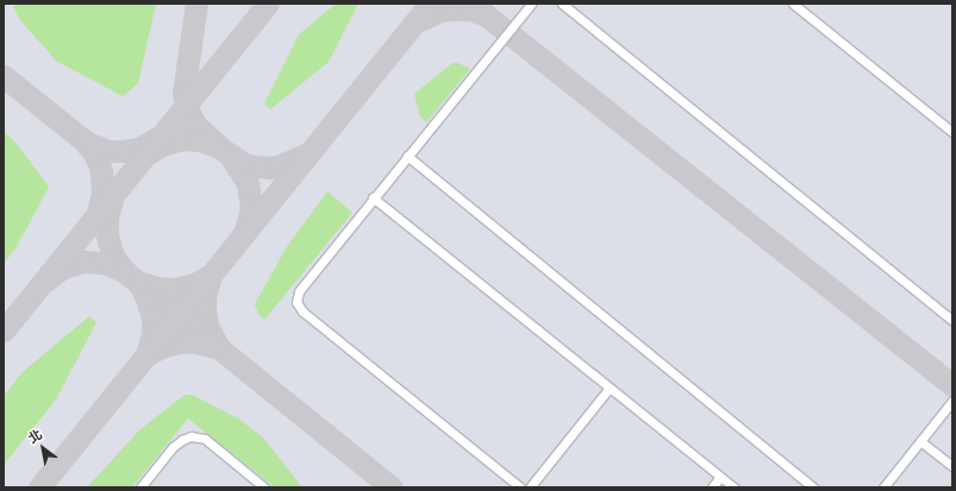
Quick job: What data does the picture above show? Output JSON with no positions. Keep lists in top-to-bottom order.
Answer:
{
  "north": "top left"
}
